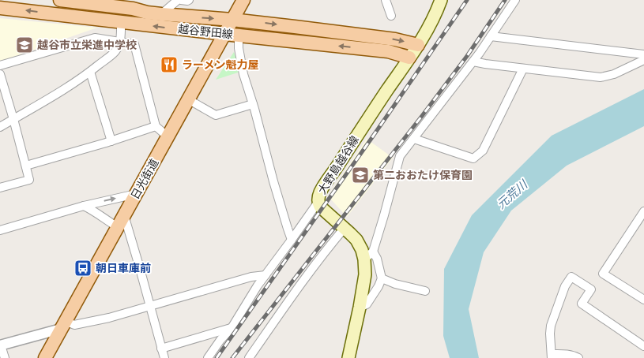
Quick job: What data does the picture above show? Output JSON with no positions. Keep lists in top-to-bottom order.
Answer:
{
  "streets": {
    "main road": ["越谷野田線", "大野島越谷線", "日光街道"]
  },
  "crossings": [
    ["越谷野田線", "大野島越谷線"],
    ["越谷野田線", "日光街道"]
  ],
  "water": ["元荒川"],
  "places": {
    "school or university": ["越谷市立栄進中学校", "第二おおたけ保育園"],
    "restaurant": ["ラーメン魁力屋"],
    "bus stop": ["朝日車庫前"]
  }
}
